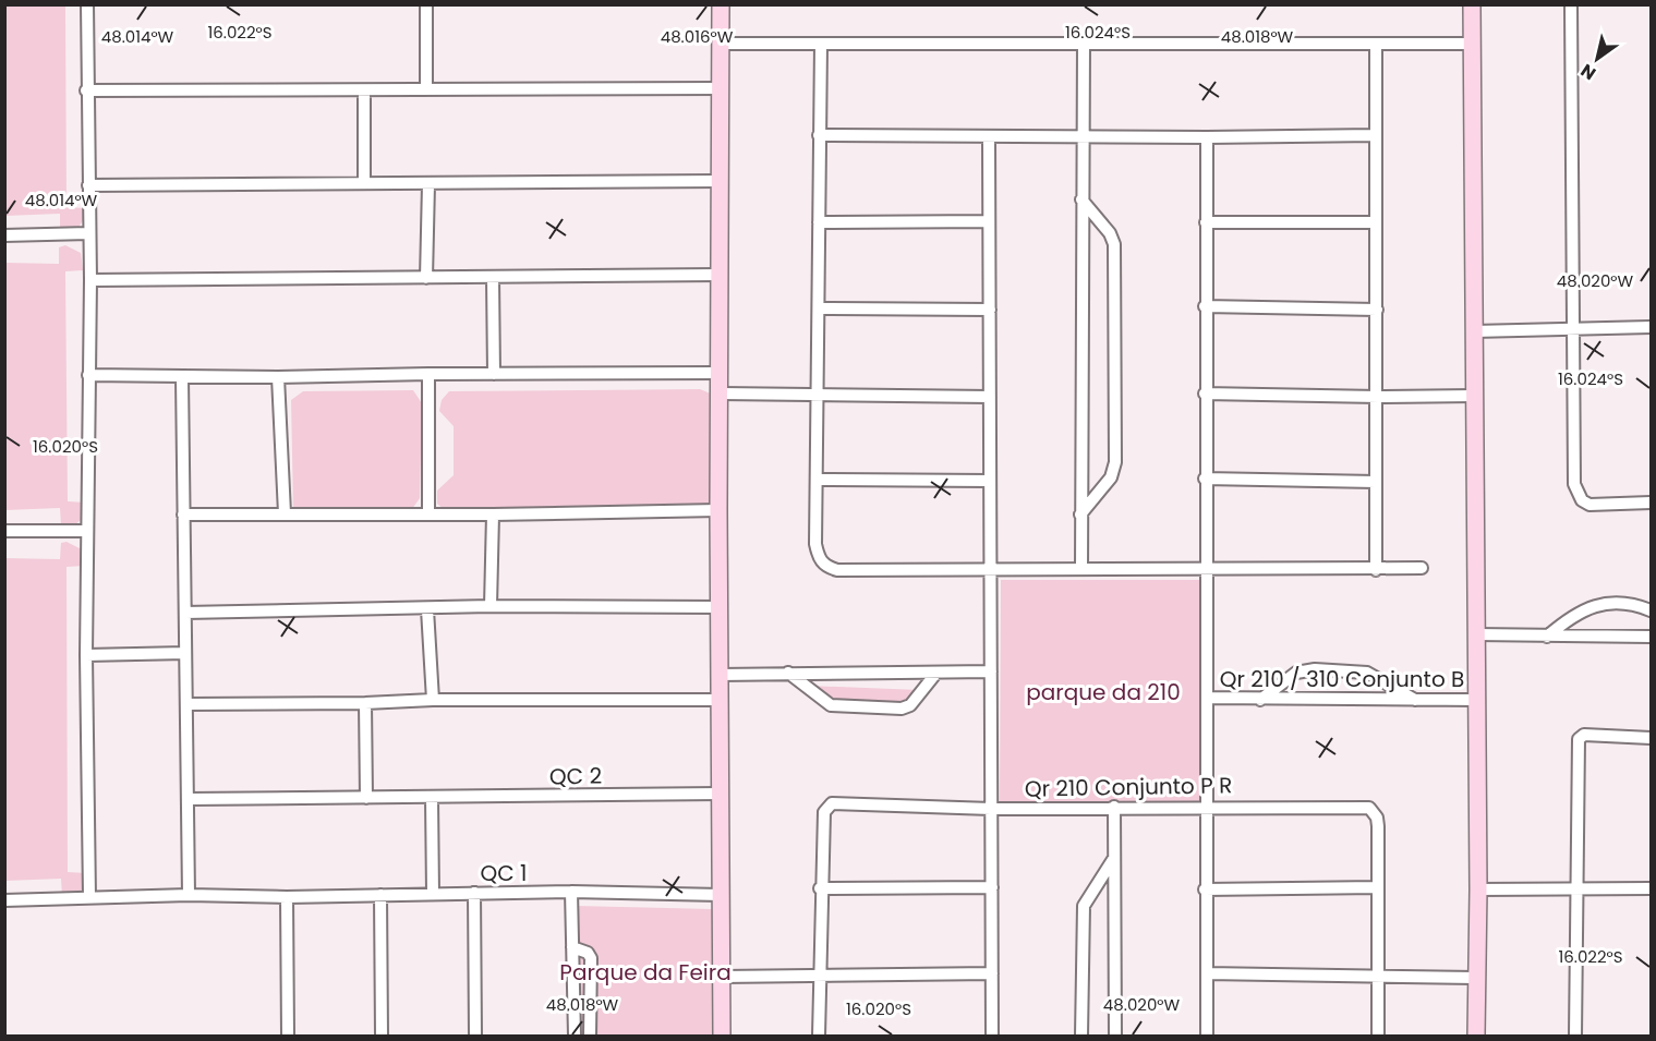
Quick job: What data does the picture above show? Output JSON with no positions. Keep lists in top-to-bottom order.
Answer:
{
  "streets": {
    "street": [
      "Qr 210 / 310 Conjunto B",
      "QC 2",
      "Qr 210 Conjunto P R",
      "QC 1"
    ]
  },
  "parks": ["parque da 210", "Parque da Feira"],
  "north": "bottom left",
  "coordinates": [
    "16.022°S",
    "16.024°S",
    "48.014°W",
    "48.016°W",
    "48.018°W",
    "48.020°W",
    "16.020°S"
  ]
}
